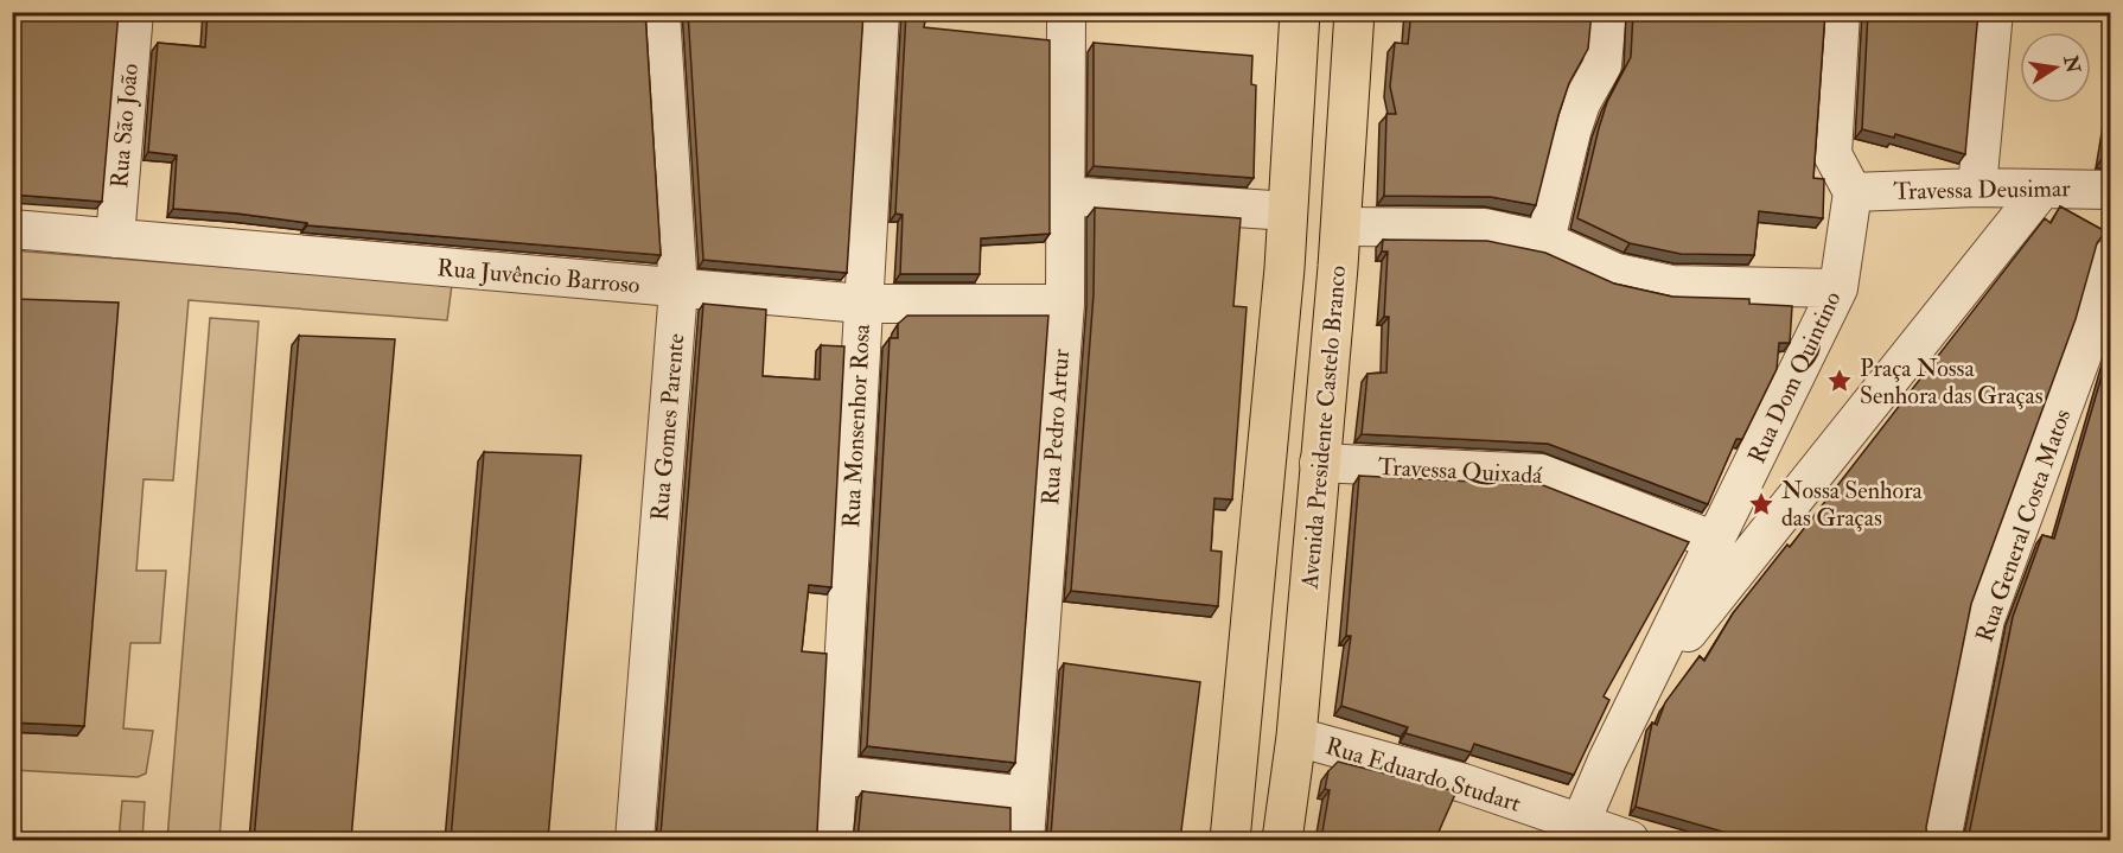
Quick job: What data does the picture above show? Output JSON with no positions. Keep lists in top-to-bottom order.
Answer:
{
  "streets": {
    "main road": ["Avenida Presidente Castelo Branco"],
    "street": [
      "Rua São João",
      "Travessa Deusimar",
      "Rua Juvêncio Barroso",
      "Rua Dom Quintino",
      "Rua Monsenhor Rosa",
      "Rua Gomes Parente",
      "Rua Pedro Artur",
      "Travessa Quixadá",
      "Rua General Costa Matos",
      "Rua Eduardo Studart"
    ]
  },
  "crossings": [
    ["Rua São João", "Rua Juvêncio Barroso"],
    ["Travessa Deusimar", "Rua Dom Quintino"],
    ["Rua Juvêncio Barroso", "Rua Monsenhor Rosa"],
    ["Rua Juvêncio Barroso", "Rua Gomes Parente"],
    ["Rua Juvêncio Barroso", "Rua Pedro Artur"],
    ["Rua Dom Quintino", "Travessa Quixadá"],
    ["Rua Dom Quintino", "Rua Eduardo Studart"],
    ["Avenida Presidente Castelo Branco", "Travessa Quixadá"],
    ["Avenida Presidente Castelo Branco", "Rua Eduardo Studart"]
  ],
  "places": {
    "place": ["Praça Nossa Senhora das Graças", "Nossa Senhora das Graças"]
  },
  "north": "right"
}
